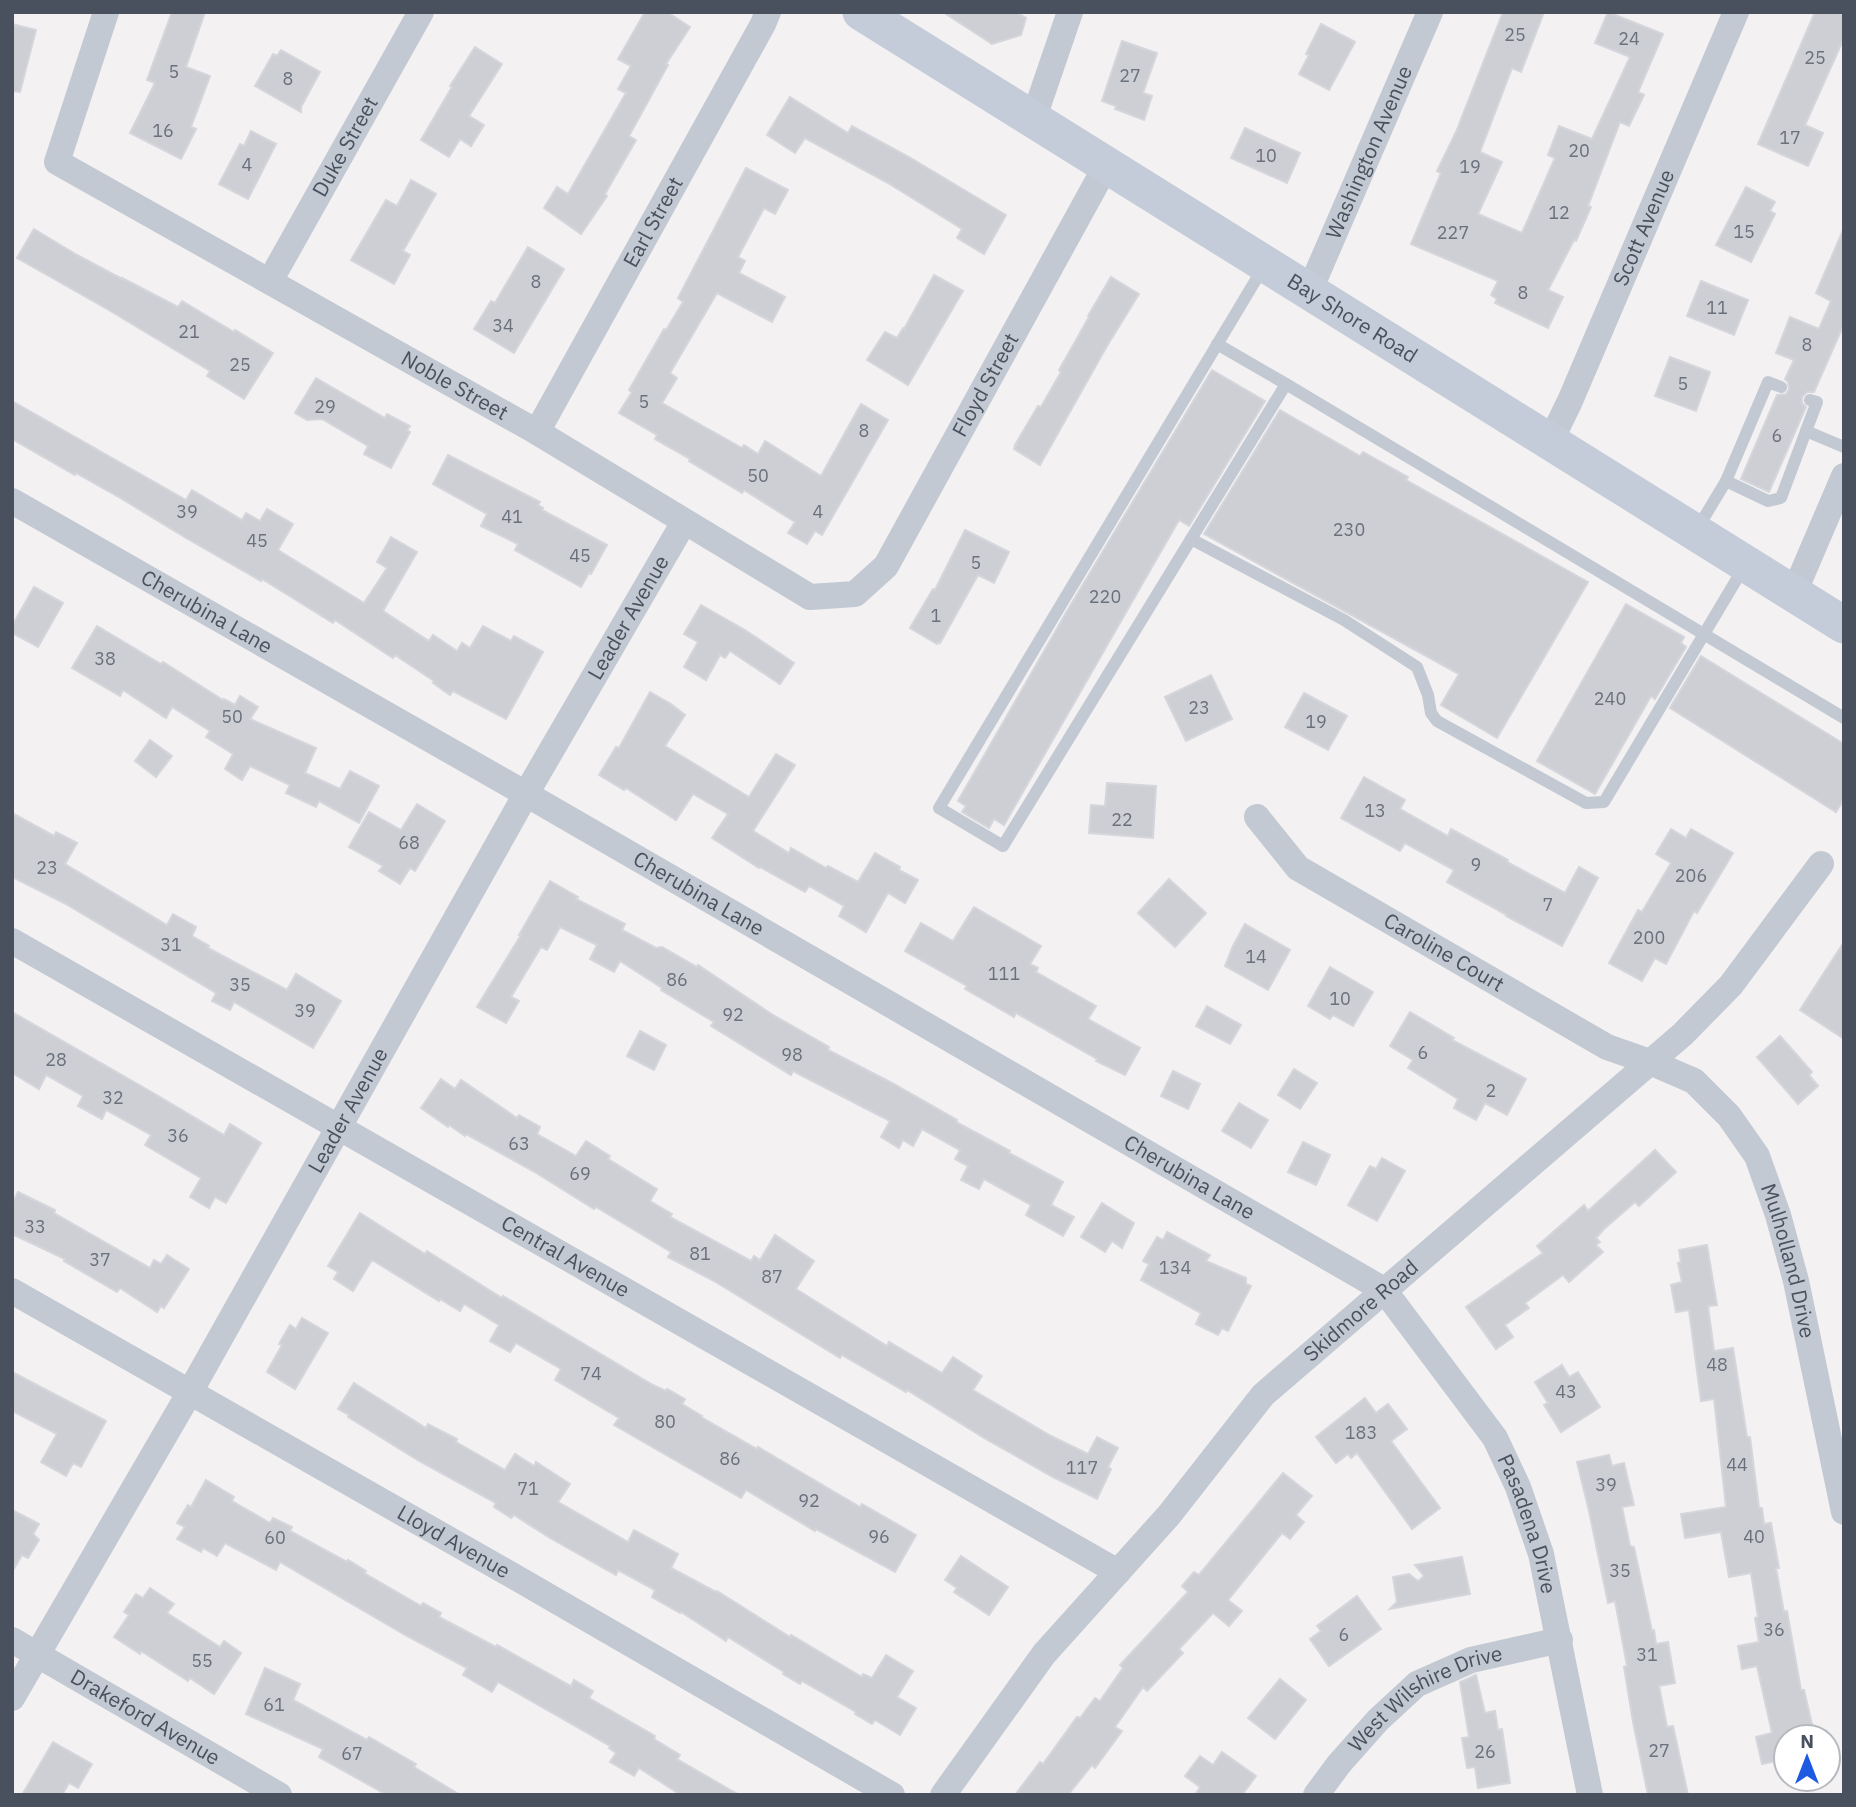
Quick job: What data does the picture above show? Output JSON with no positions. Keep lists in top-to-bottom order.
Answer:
{
  "streets": {
    "main road": ["Bay Shore Road"],
    "street": [
      "Duke Street",
      "Washington Avenue",
      "Earl Street",
      "Scott Avenue",
      "Floyd Street",
      "Noble Street",
      "Cherubina Lane",
      "Leader Avenue",
      "Caroline Court",
      "Central Avenue",
      "Mulholland Drive",
      "Skidmore Road",
      "Pasadena Drive",
      "Lloyd Avenue",
      "West Wilshire Drive",
      "Drakeford Avenue"
    ]
  },
  "crossings": [
    ["Duke Street", "Noble Street"],
    ["Washington Avenue", "Bay Shore Road"],
    ["Earl Street", "Noble Street"],
    ["Scott Avenue", "Bay Shore Road"],
    ["Bay Shore Road", "Floyd Street"],
    ["Floyd Street", "Noble Street"],
    ["Noble Street", "Leader Avenue"],
    ["Cherubina Lane", "Leader Avenue"],
    ["Cherubina Lane", "Skidmore Road"],
    ["Cherubina Lane", "Pasadena Drive"],
    ["Leader Avenue", "Central Avenue"],
    ["Leader Avenue", "Lloyd Avenue"],
    ["Leader Avenue", "Drakeford Avenue"],
    ["Caroline Court", "Mulholland Drive"],
    ["Caroline Court", "Skidmore Road"],
    ["Central Avenue", "Skidmore Road"],
    ["Mulholland Drive", "Skidmore Road"],
    ["Skidmore Road", "Pasadena Drive"],
    ["Pasadena Drive", "West Wilshire Drive"]
  ],
  "house_numbers": [
    "25",
    "24",
    "25",
    "5",
    "27",
    "8",
    "16",
    "17",
    "20",
    "10",
    "4",
    "19",
    "12",
    "15",
    "227",
    "8",
    "8",
    "11",
    "34",
    "21",
    "8",
    "25",
    "5",
    "5",
    "29",
    "8",
    "6",
    "50",
    "39",
    "4",
    "41",
    "230",
    "45",
    "45",
    "5",
    "220",
    "1",
    "38",
    "240",
    "23",
    "50",
    "19",
    "13",
    "22",
    "68",
    "9",
    "23",
    "206",
    "7",
    "200",
    "31",
    "14",
    "111",
    "86",
    "35",
    "10",
    "39",
    "92",
    "6",
    "98",
    "28",
    "2",
    "32",
    "36",
    "63",
    "69",
    "33",
    "81",
    "37",
    "134",
    "87",
    "48",
    "74",
    "43",
    "80",
    "183",
    "86",
    "44",
    "117",
    "39",
    "71",
    "92",
    "96",
    "40",
    "60",
    "35",
    "36",
    "6",
    "31",
    "55",
    "61",
    "27",
    "26",
    "67"
  ],
  "north": "top"
}
